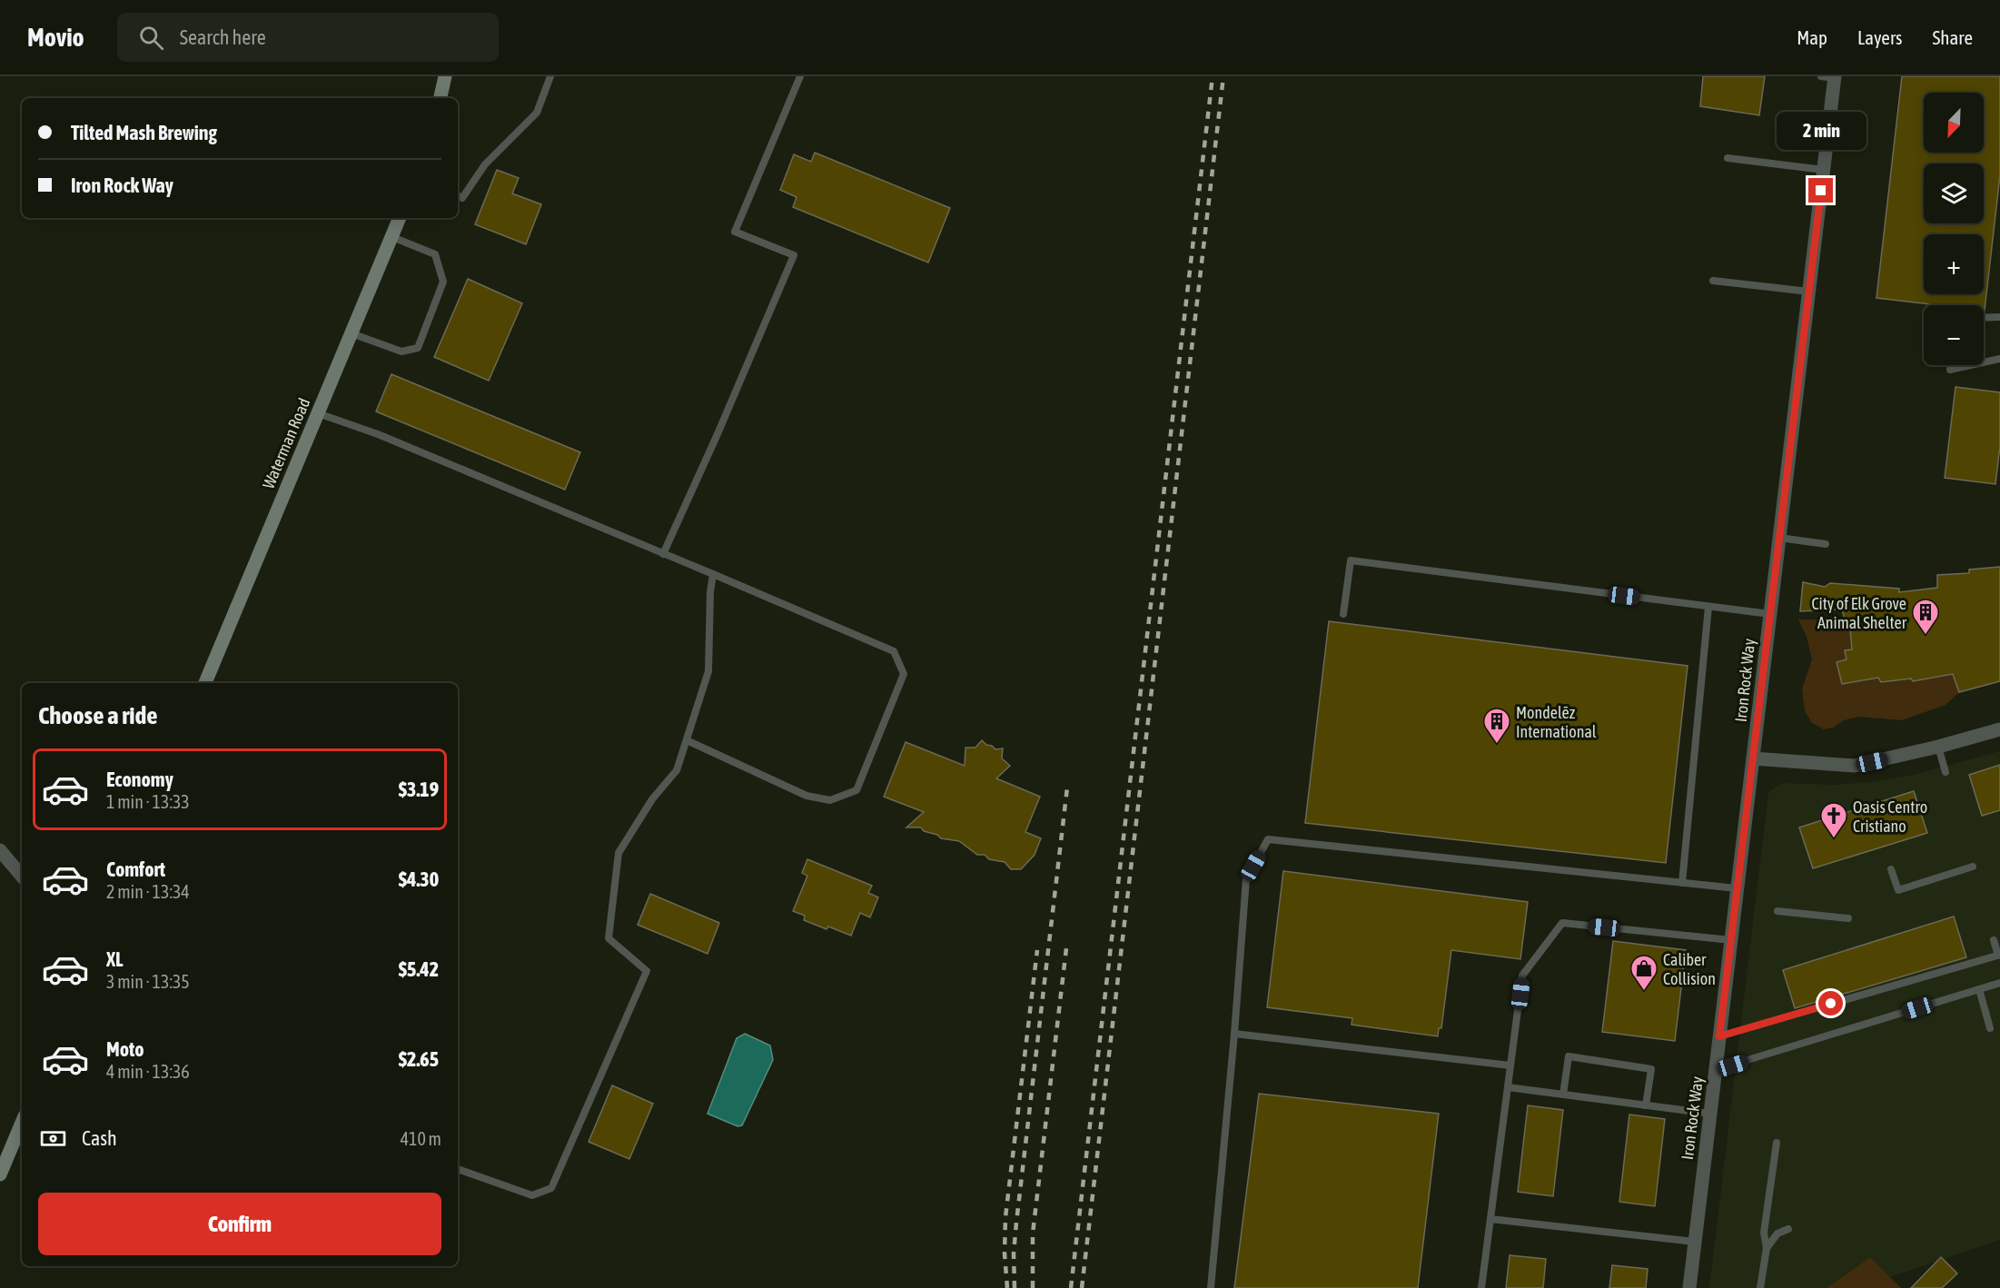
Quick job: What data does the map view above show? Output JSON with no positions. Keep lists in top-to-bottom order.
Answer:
{
  "streets": {
    "main road": ["Waterman Road"],
    "street": ["Iron Rock Way"]
  },
  "places": {
    "building": ["City of Elk Grove Animal Shelter", "Mondelēz International"],
    "church": ["Oasis Centro Cristiano"],
    "shop": ["Caliber Collision"]
  },
  "north": "bottom left",
  "page": {
    "header": "Movio",
    "search": "Search here",
    "nav": ["Map", "Layers", "Share"],
    "map_buttons": ["+", "−"],
    "banner": ["Tilted Mash Brewing", "Iron Rock Way"],
    "bubble": "2 min",
    "heading": "Choose a ride",
    "list": [
      {
        "name": "Economy",
        "note": "1 min · 13:33",
        "value": "$3.19"
      },
      {
        "name": "Comfort",
        "note": "2 min · 13:34",
        "value": "$4.30"
      },
      {
        "name": "XL",
        "note": "3 min · 13:35",
        "value": "$5.42"
      },
      {
        "name": "Moto",
        "note": "4 min · 13:36",
        "value": "$2.65"
      }
    ],
    "pay": ["Cash", "410 m"],
    "buttons": "Confirm"
  }
}
